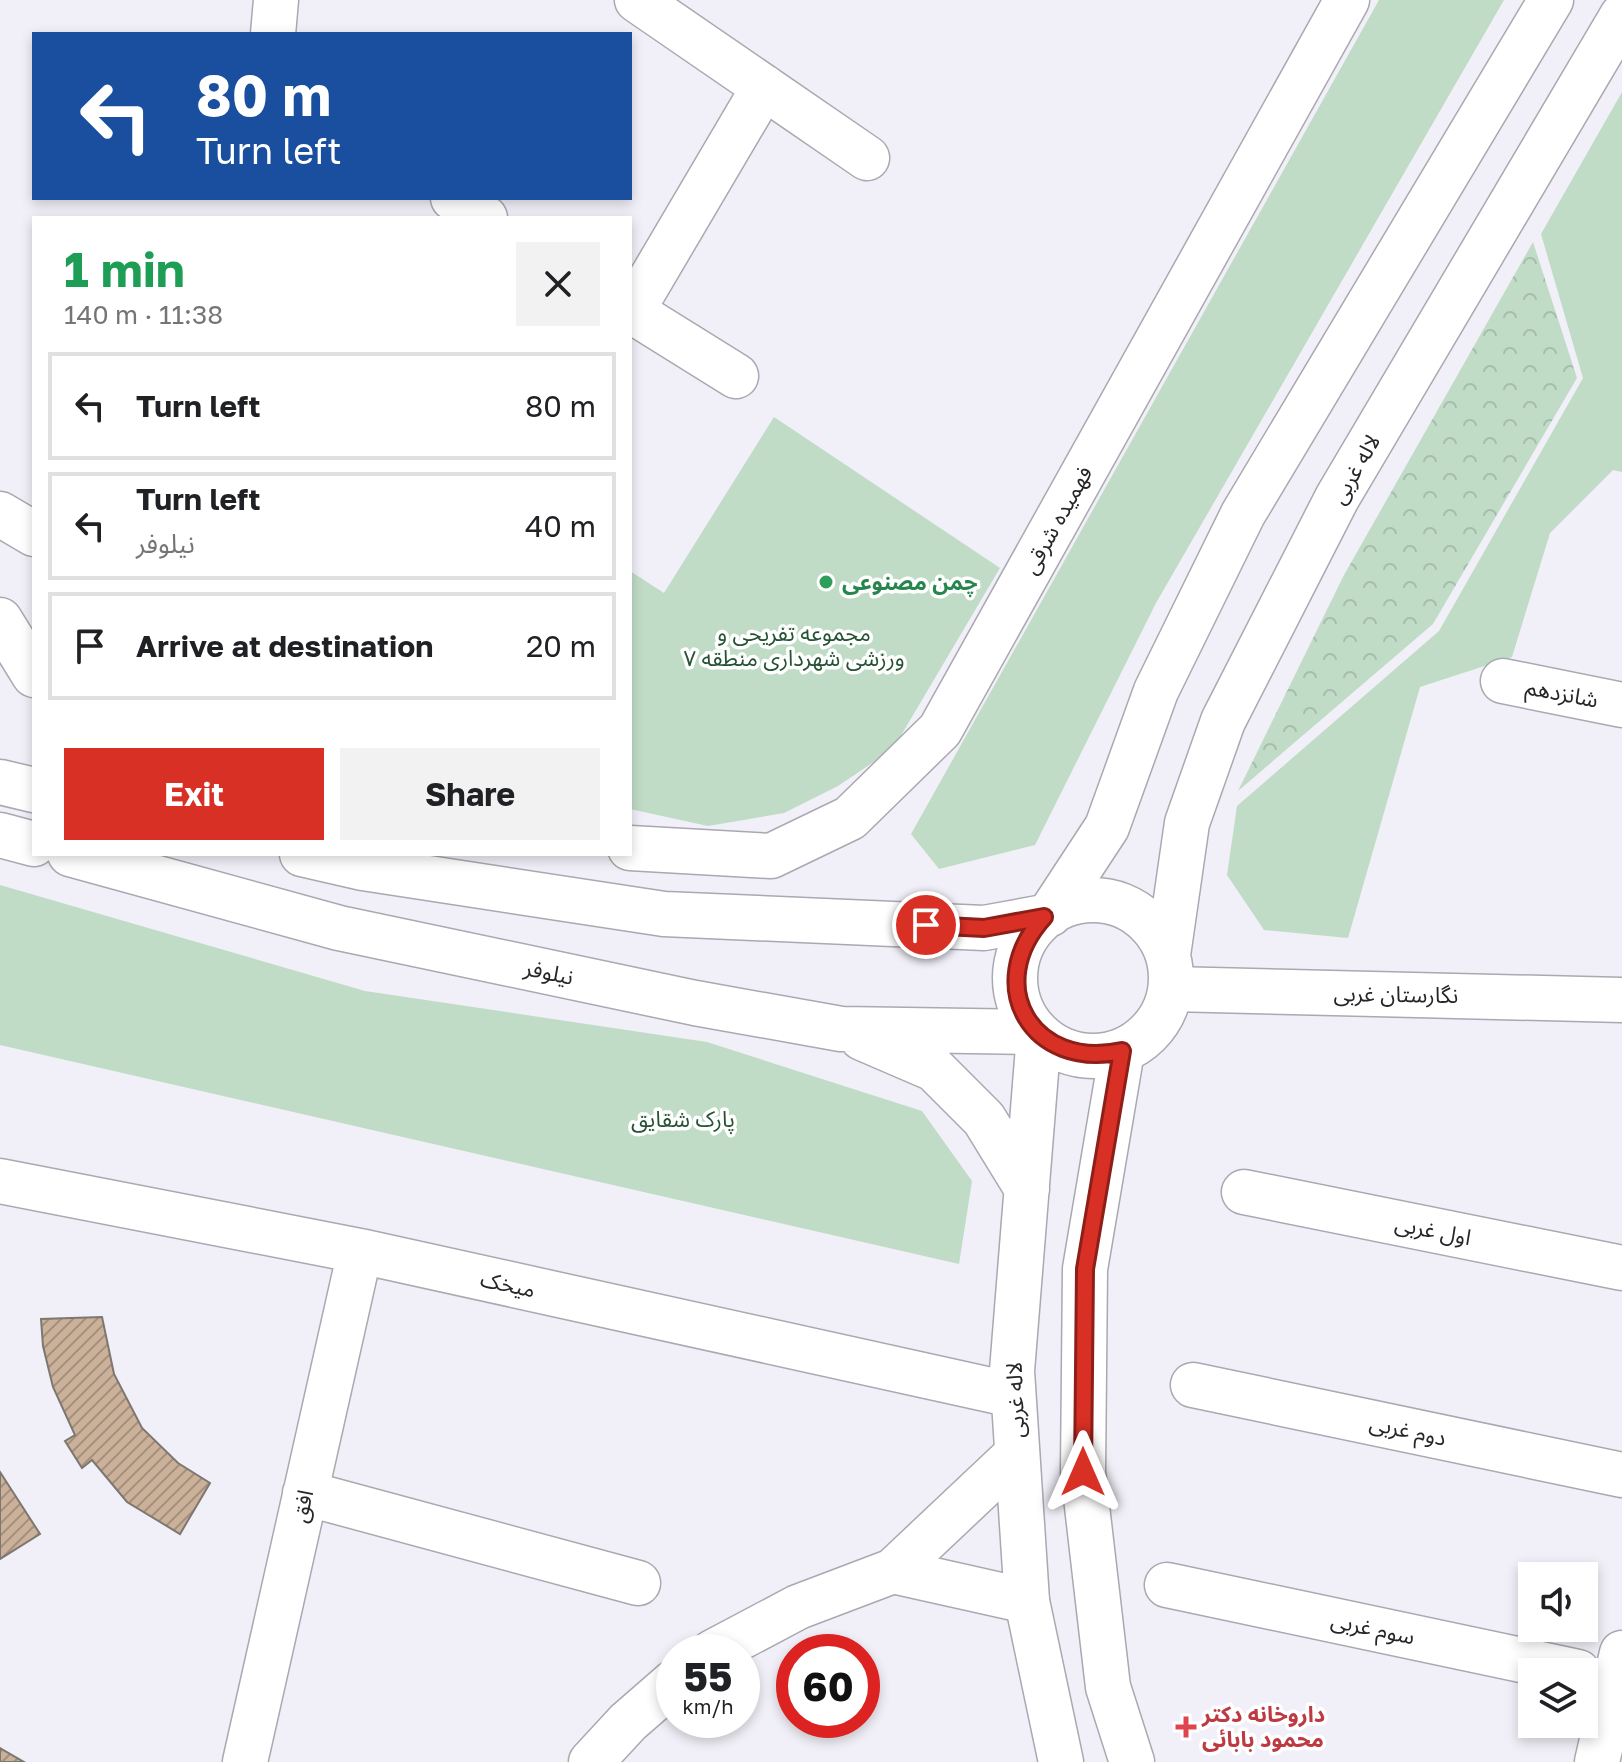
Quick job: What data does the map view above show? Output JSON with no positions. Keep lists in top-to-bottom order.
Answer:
{
  "streets": {
    "street": [
      "لاله غربی",
      "فهمیده شرقی",
      "شانزدهم",
      "نیلوفر",
      "نگارستان غربی",
      "اول غربی",
      "میخک",
      "دوم غربی",
      "افق",
      "سوم غربی"
    ]
  },
  "crossings": [
    ["لاله غربی", "نیلوفر"],
    ["لاله غربی", "نگارستان غربی"],
    ["لاله غربی", "میخک"],
    ["نیلوفر", "نگارستان غربی"],
    ["میخک", "افق"]
  ],
  "parks": ["مجموعه تفریحی و ورزشی شهرداری منطقه ۷", "پارک شقایق"],
  "places": {
    "other": ["چمن مصنوعی"],
    "health": ["داروخانه دکتر محمود بابائی"]
  },
  "page": {
    "turn": ["80 m", "Turn left"],
    "heading": ["1 min", "140 m · 11:38"],
    "list": [
      {
        "name": "Turn left",
        "value": "80 m"
      },
      {
        "name": "Turn left",
        "note": "نیلوفر",
        "value": "40 m"
      },
      {
        "name": "Arrive at destination",
        "value": "20 m"
      }
    ],
    "buttons": ["Exit", "Share"],
    "speed": "55 km/h",
    "limit": "60"
  }
}
